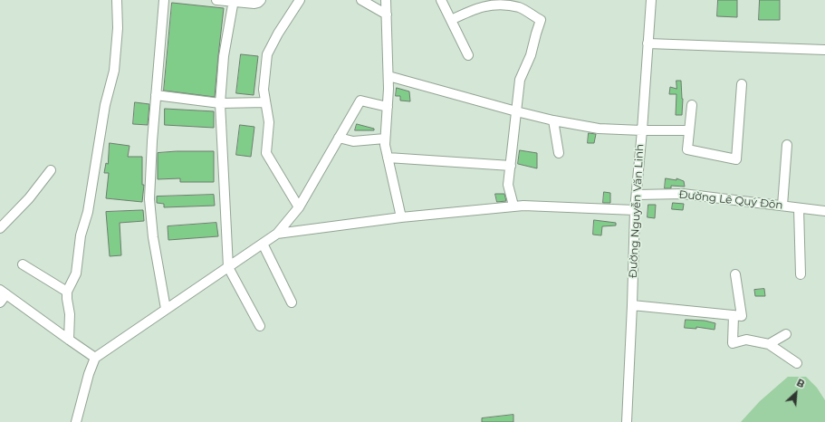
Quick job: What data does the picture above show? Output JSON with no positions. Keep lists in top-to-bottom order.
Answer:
{
  "streets": {
    "street": ["Đường Lê Quý Đôn", "Đường Nguyễn Văn Linh"]
  },
  "crossings": [
    ["Đường Lê Quý Đôn", "Đường Nguyễn Văn Linh"]
  ],
  "north": "top right"
}
